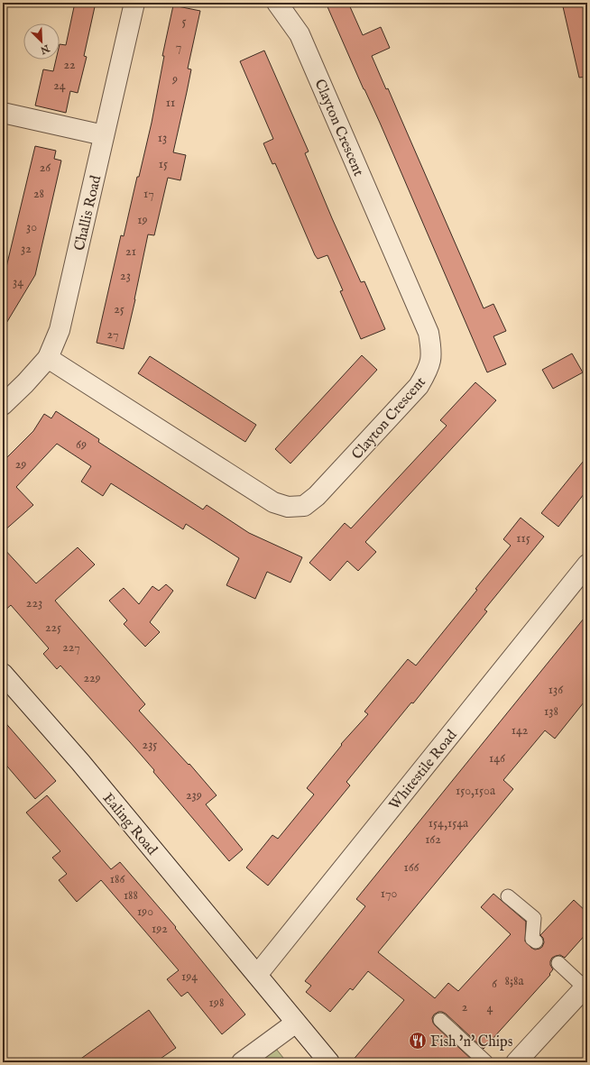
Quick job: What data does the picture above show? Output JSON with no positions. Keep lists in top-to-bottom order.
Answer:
{
  "streets": {
    "street": [
      "Clayton Crescent",
      "Challis Road",
      "Whitestile Road",
      "Ealing Road"
    ]
  },
  "crossings": [
    ["Clayton Crescent", "Challis Road"],
    ["Whitestile Road", "Ealing Road"]
  ],
  "places": {
    "restaurant": ["Fish 'n' Chips"]
  },
  "house_numbers": [
    "5",
    "7",
    "22",
    "9",
    "24",
    "11",
    "13",
    "15",
    "26",
    "28",
    "17",
    "19",
    "30",
    "32",
    "21",
    "23",
    "34",
    "25",
    "27",
    "69",
    "29",
    "115",
    "223",
    "225",
    "227",
    "229",
    "136",
    "138",
    "142",
    "235",
    "146",
    "150,150a",
    "239",
    "154,154a",
    "162",
    "166",
    "186",
    "170",
    "188",
    "190",
    "192",
    "194",
    "8;8a",
    "6",
    "198",
    "2",
    "4"
  ],
  "north": "bottom right"
}
